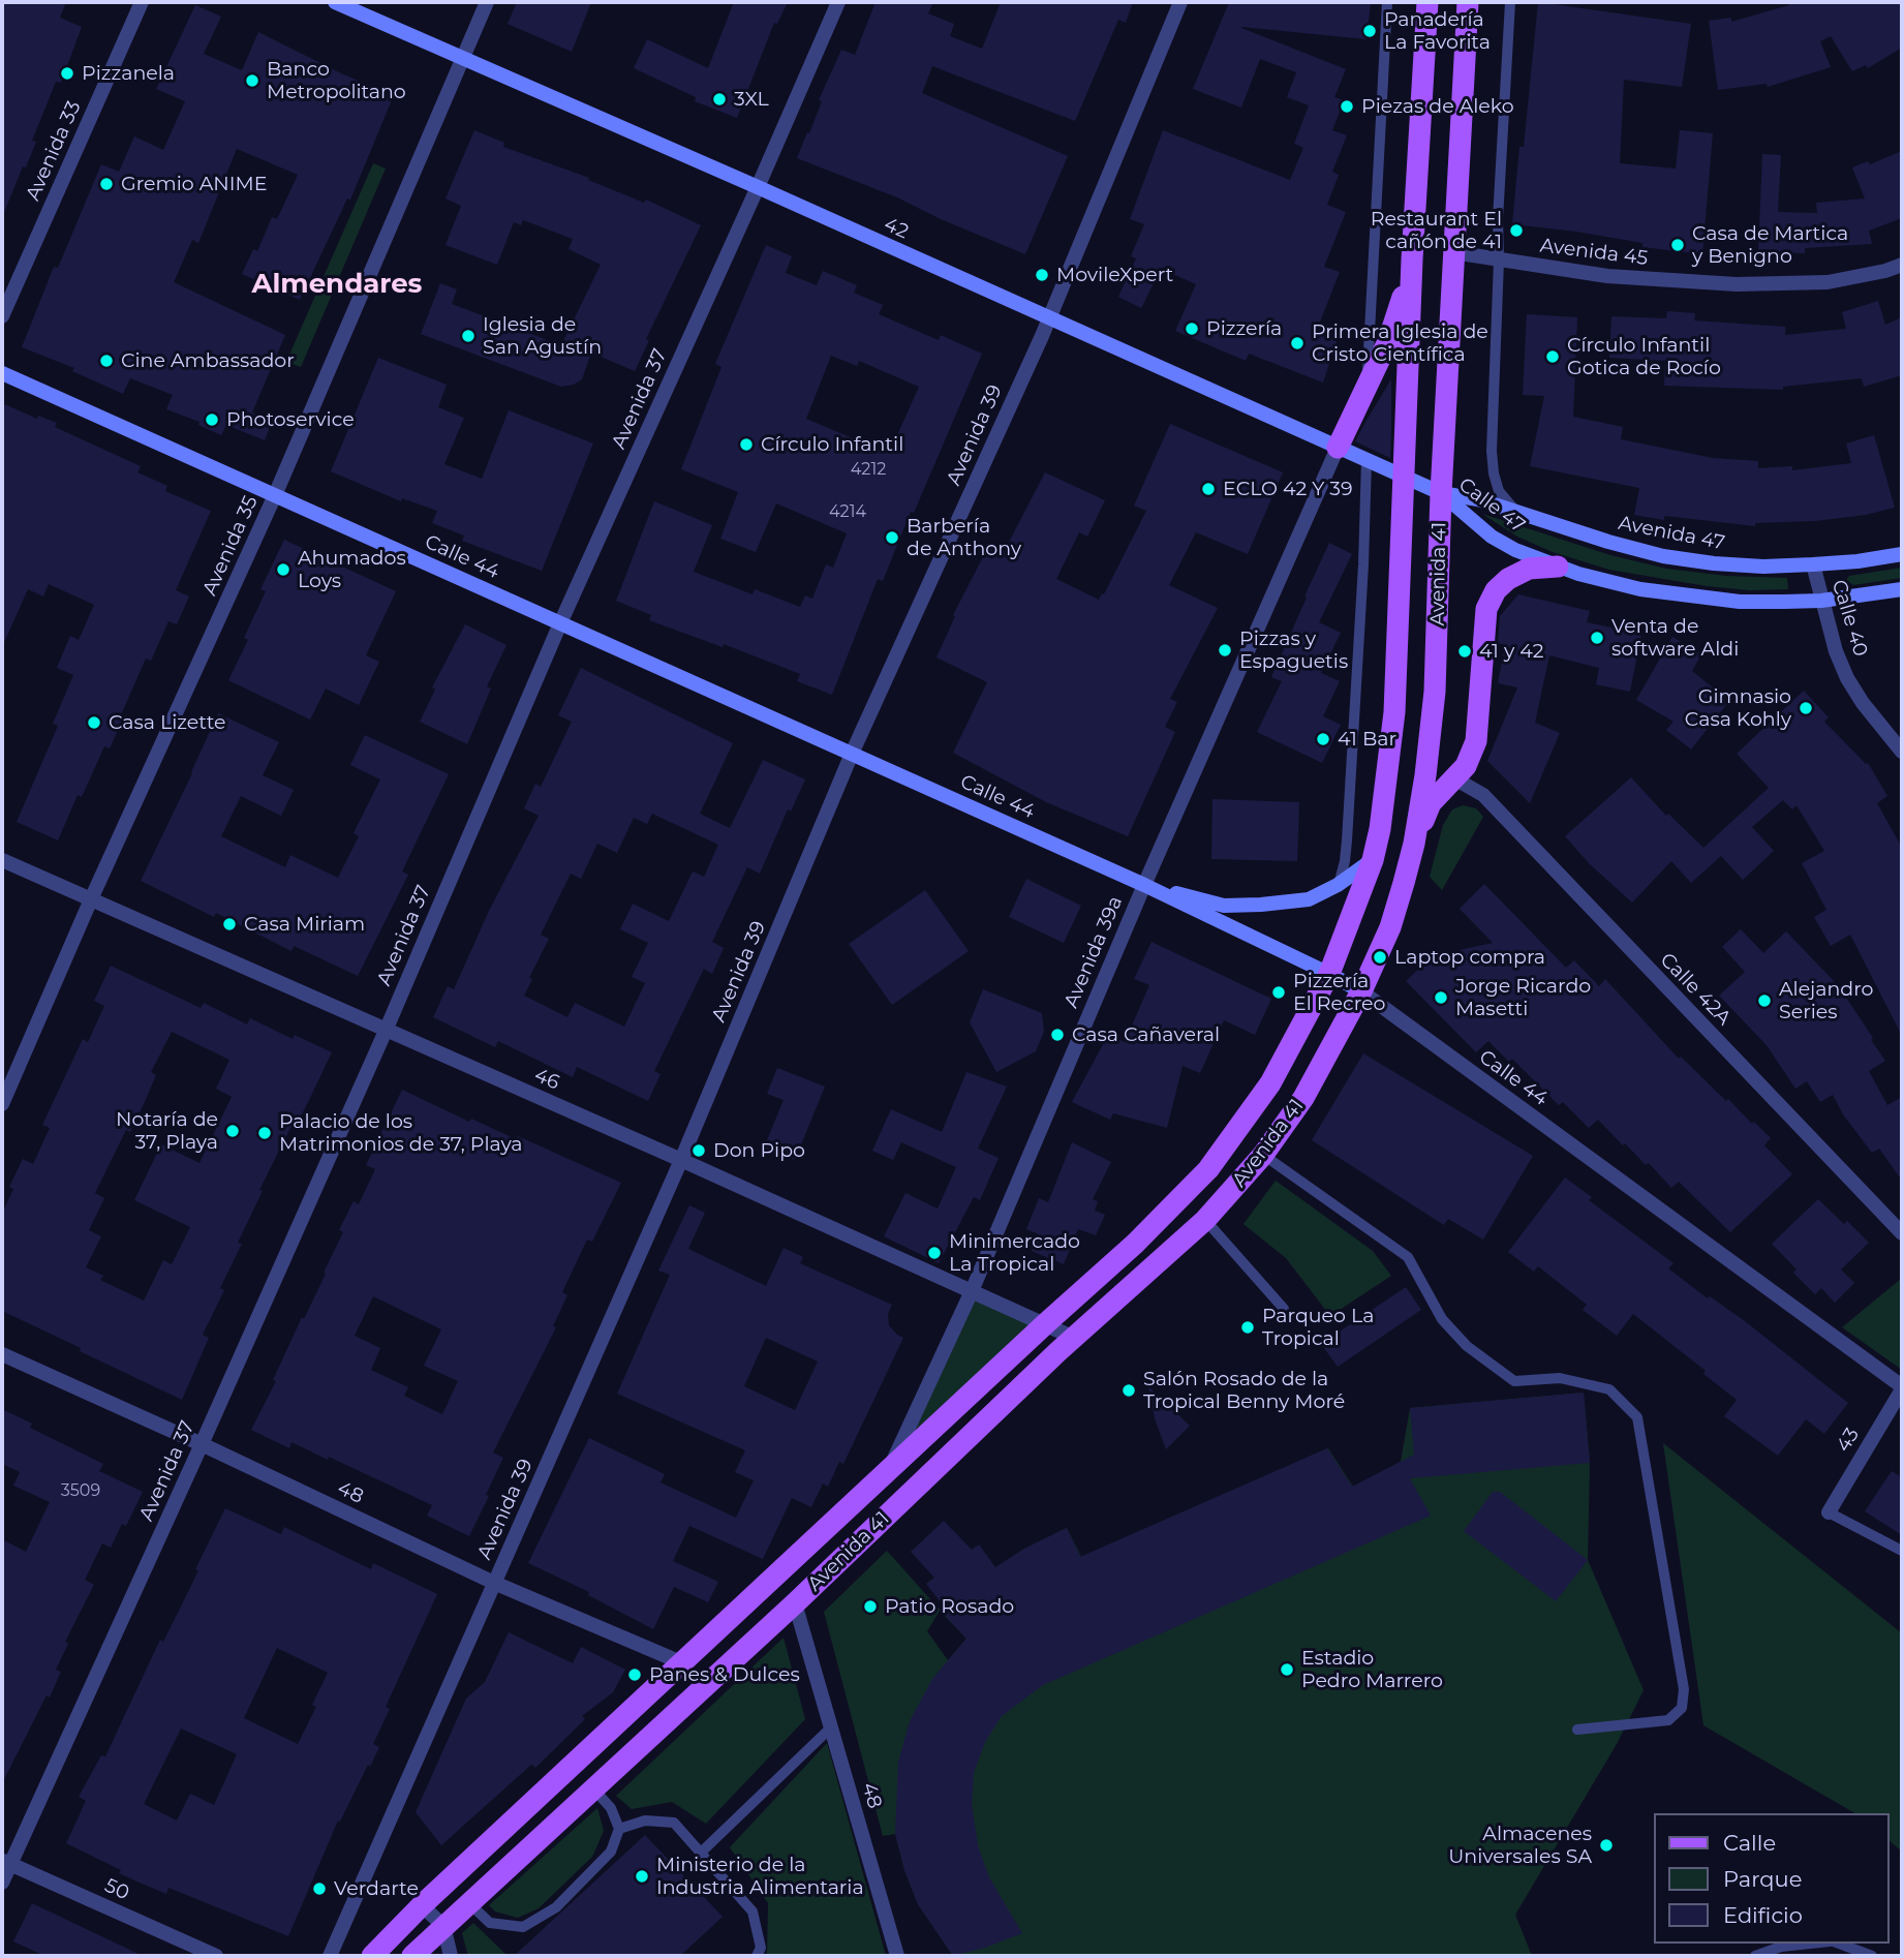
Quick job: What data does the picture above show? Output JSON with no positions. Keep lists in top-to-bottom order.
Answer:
{
  "streets": {
    "main road": [
      "42",
      "Calle 47",
      "Avenida 47",
      "Calle 44",
      "Avenida 41"
    ],
    "street": [
      "Avenida 33",
      "Avenida 45",
      "Avenida 37",
      "Avenida 39",
      "Avenida 35",
      "Calle 40",
      "Avenida 39a",
      "Calle 42A",
      "46",
      "43",
      "48",
      "50"
    ]
  },
  "crossings": [
    ["42", "Avenida 37"],
    ["42", "Avenida 39"],
    ["42", "Calle 47"],
    ["42", "Avenida 47"],
    ["42", "Avenida 35"],
    ["42", "Avenida 41"],
    ["42", "Avenida 39a"],
    ["Avenida 45", "Avenida 41"],
    ["Avenida 37", "Calle 44"],
    ["Avenida 37", "46"],
    ["Avenida 37", "48"],
    ["Avenida 37", "50"],
    ["Avenida 39", "Calle 44"],
    ["Avenida 39", "46"],
    ["Avenida 39", "48"],
    ["Calle 47", "Avenida 47"],
    ["Calle 47", "Avenida 41"],
    ["Avenida 47", "Avenida 41"],
    ["Avenida 47", "Calle 40"],
    ["Avenida 35", "Calle 44"],
    ["Avenida 35", "46"],
    ["Calle 44", "Avenida 41"],
    ["Calle 44", "Avenida 39a"],
    ["Calle 44", "43"],
    ["Avenida 41", "Avenida 39a"],
    ["Avenida 41", "46"],
    ["Avenida 41", "48"],
    ["Avenida 39a", "46"]
  ],
  "districts": ["Almendares"],
  "places": [
    "Panadería La Favorita",
    "Pizzanela",
    "Banco Metropolitano",
    "3XL",
    "Piezas de Aleko",
    "Gremio ANIME",
    "Restaurant El cañón de 41",
    "Casa de Martica y Benigno",
    "MovileXpert",
    "Pizzería",
    "Iglesia de San Agustín",
    "Primera Iglesia de Cristo Científica",
    "Círculo Infantil Gotica de Rocío",
    "Cine Ambassador",
    "Photoservice",
    "Círculo Infantil",
    "ECLO 42 Y 39",
    "Barbería de Anthony",
    "Ahumados Loys",
    "Venta de software Aldi",
    "Pizzas y Espaguetis",
    "41 y 42",
    "Gimnasio Casa Kohly",
    "Casa Lizette",
    "41 Bar",
    "Casa Miriam",
    "Laptop compra",
    "Pizzería El Recreo",
    "Jorge Ricardo Masetti",
    "Alejandro Series",
    "Casa Cañaveral",
    "Notaría de 37, Playa",
    "Palacio de los Matrimonios de 37, Playa",
    "Don Pipo",
    "Minimercado La Tropical",
    "Parqueo La Tropical",
    "Salón Rosado de la Tropical Benny Moré",
    "Patio Rosado",
    "Estadio Pedro Marrero",
    "Panes & Dulces",
    "Almacenes Universales SA",
    "Ministerio de la Industria Alimentaria",
    "Verdarte"
  ],
  "house_numbers": ["4212", "4214", "3509"],
  "legend": ["Calle", "Parque", "Edificio"]
}
